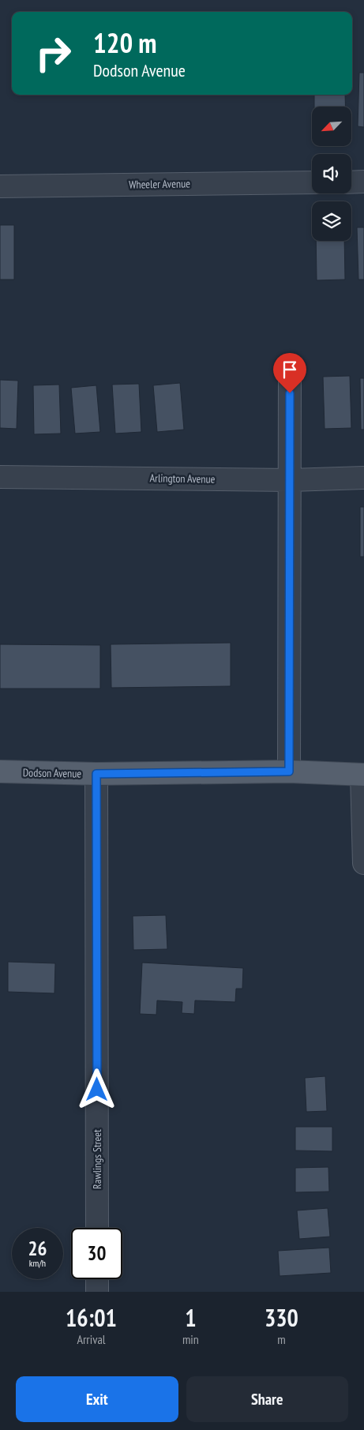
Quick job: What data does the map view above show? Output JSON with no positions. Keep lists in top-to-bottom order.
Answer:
{
  "streets": {
    "main road": ["Dodson Avenue"],
    "street": ["Wheeler Avenue", "Arlington Avenue", "Rawlings Street"]
  },
  "crossings": [
    ["Dodson Avenue", "Rawlings Street"]
  ],
  "north": "bottom left",
  "page": {
    "turn": ["120 m", "Dodson Avenue"],
    "speed": "26 km/h",
    "limit": "30",
    "eta": [
      "16:01",
      "Arrival",
      "1",
      "min",
      "330",
      "m"
    ],
    "buttons": ["Exit", "Share"]
  }
}
